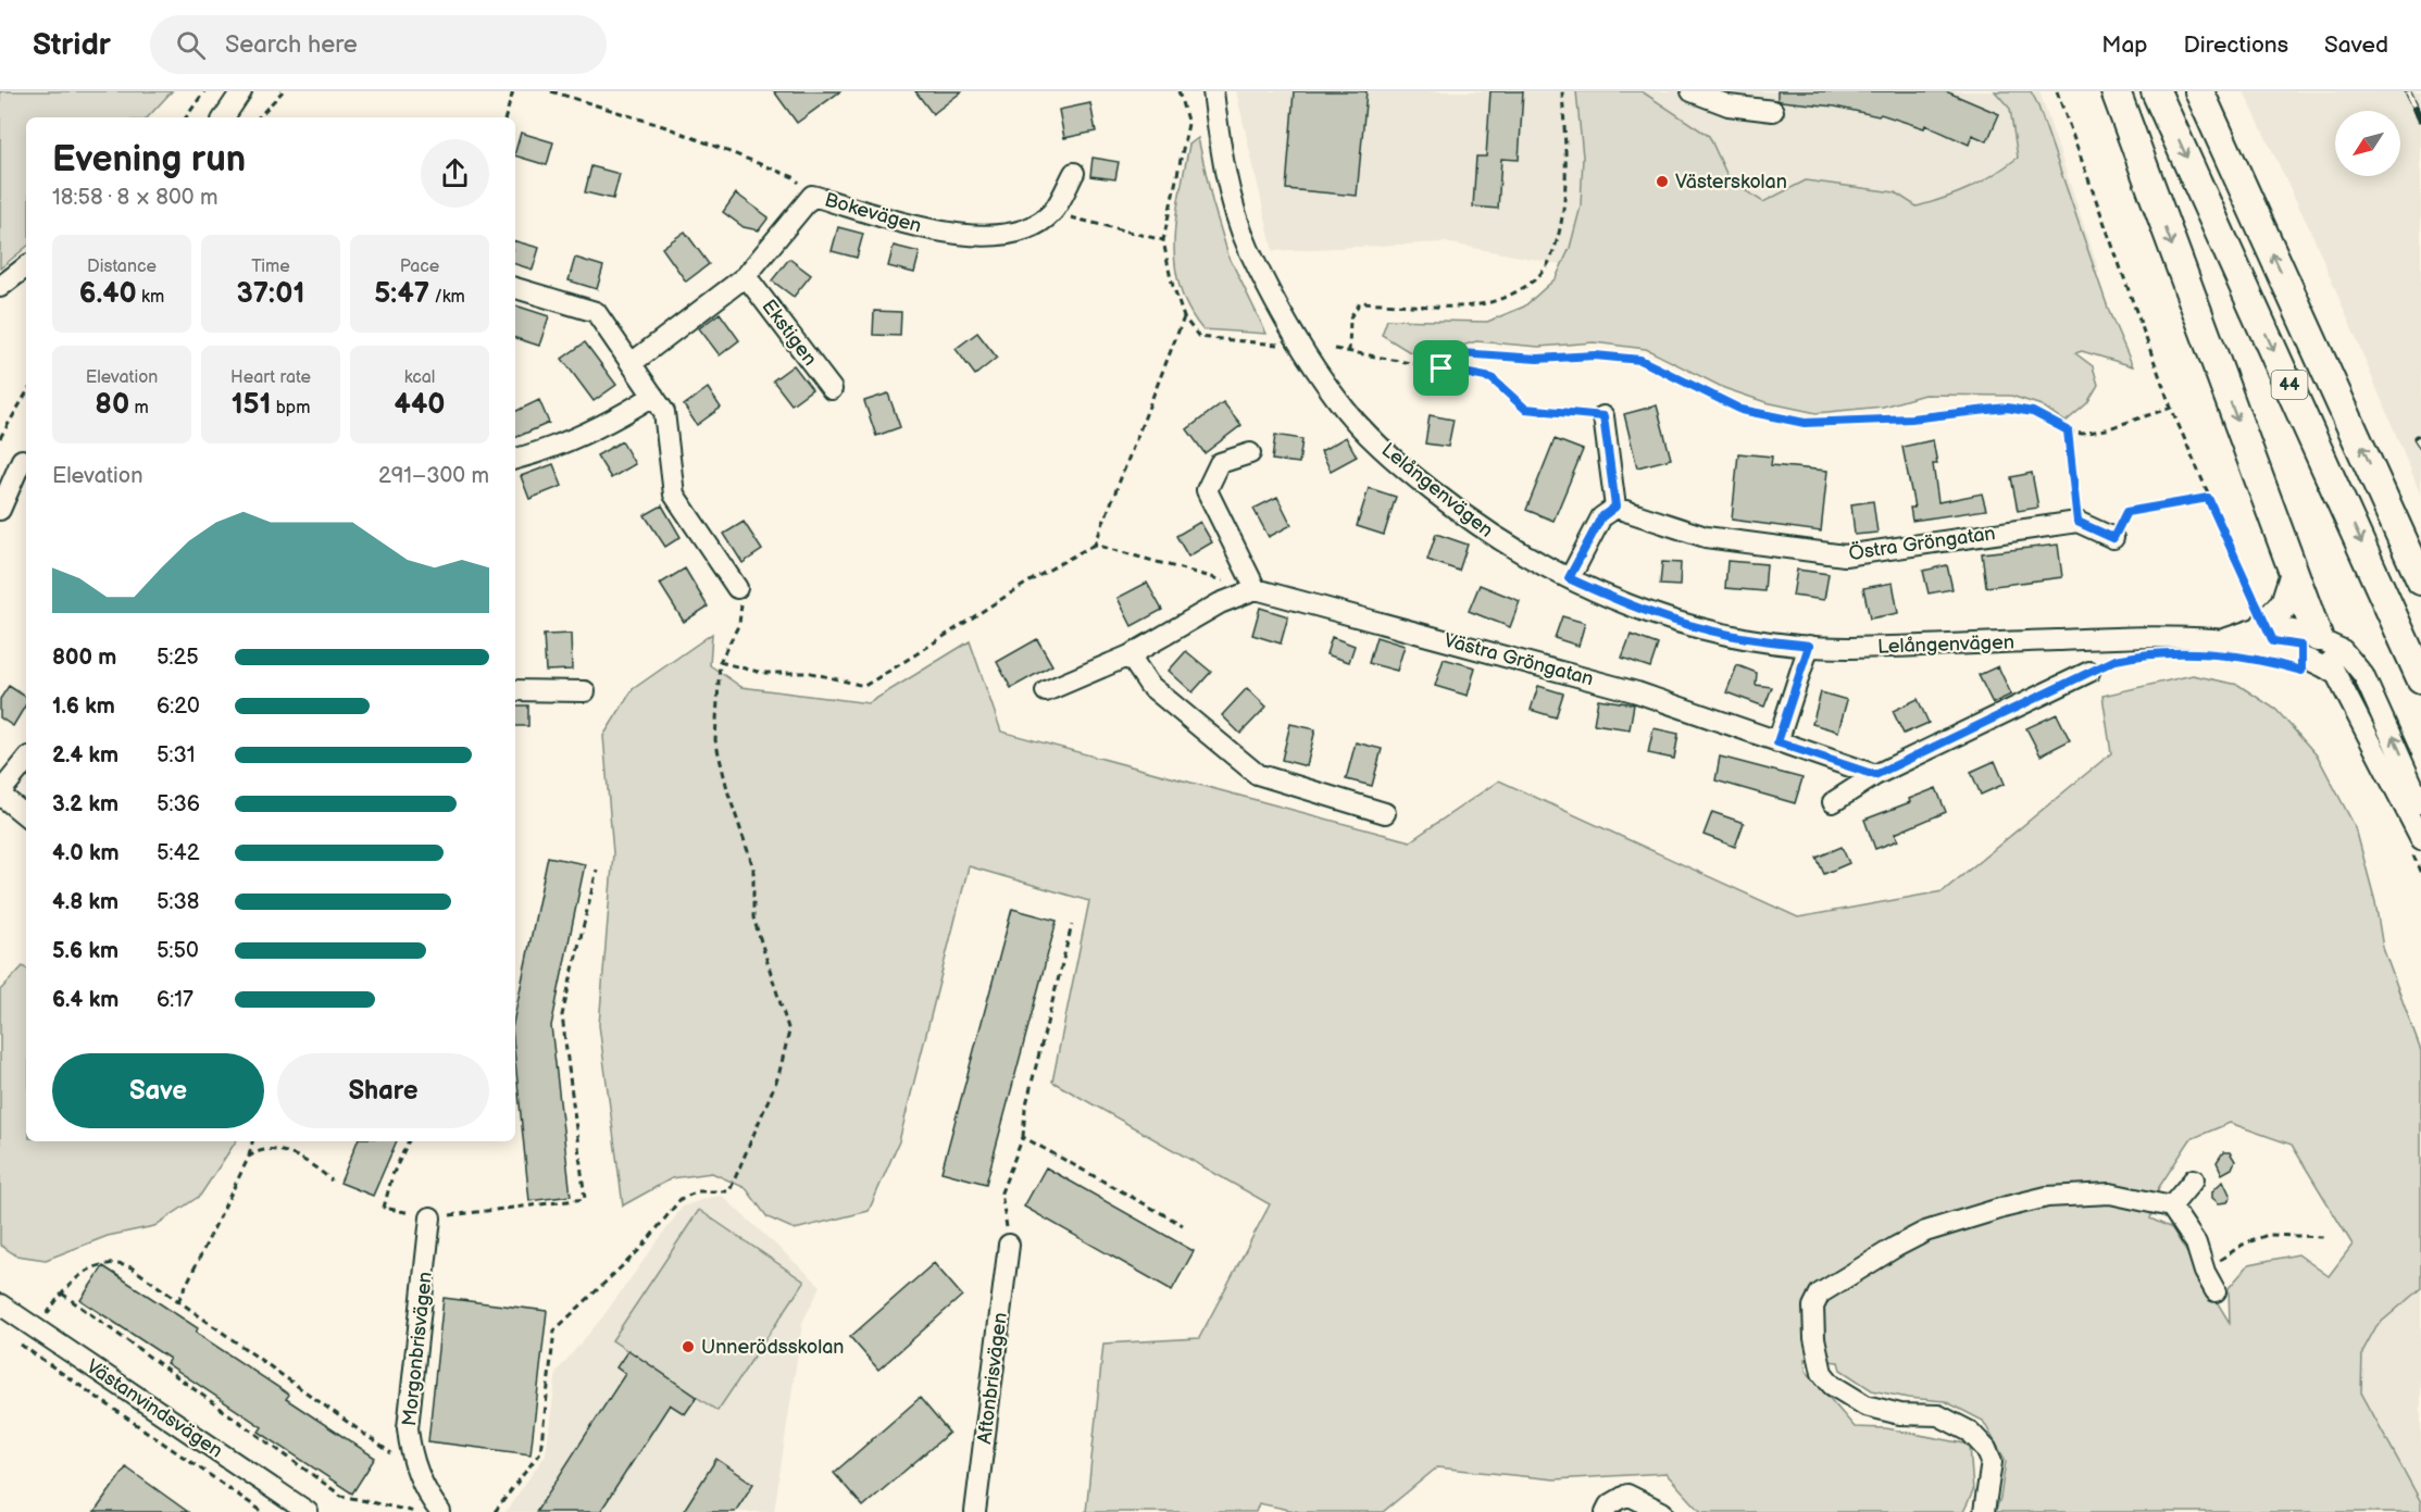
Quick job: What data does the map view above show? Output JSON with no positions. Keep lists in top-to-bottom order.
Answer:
{
  "streets": {
    "highway": ["44"],
    "street": [
      "Bokevägen",
      "Ekstigen",
      "Lelångenvägen",
      "Östra Gröngatan",
      "Västra Gröngatan",
      "Morgonbrisvägen",
      "Aftonbrisvägen",
      "Västanvindsvägen"
    ]
  },
  "crossings": [
    ["Bokevägen", "Ekstigen"]
  ],
  "places": ["Västerskolan", "Unnerödsskolan"],
  "north": "bottom left",
  "page": {
    "header": "Stridr",
    "search": "Search here",
    "nav": ["Map", "Directions", "Saved"],
    "heading": ["Evening run", "18:58 · 8 × 800 m"],
    "stats": [
      ["Distance", "6.40 km"],
      ["Time", "37:01"],
      ["Pace", "5:47 /km"],
      ["Elevation", "80 m"],
      ["Heart rate", "151 bpm"],
      ["kcal", "440"]
    ],
    "chart": ["Elevation", "291–300 m"],
    "list": [
      {
        "name": "800 m",
        "note": "5:25"
      },
      {
        "name": "1.6 km",
        "note": "6:20"
      },
      {
        "name": "2.4 km",
        "note": "5:31"
      },
      {
        "name": "3.2 km",
        "note": "5:36"
      },
      {
        "name": "4.0 km",
        "note": "5:42"
      },
      {
        "name": "4.8 km",
        "note": "5:38"
      },
      {
        "name": "5.6 km",
        "note": "5:50"
      },
      {
        "name": "6.4 km",
        "note": "6:17"
      }
    ],
    "buttons": ["Save", "Share"]
  }
}
